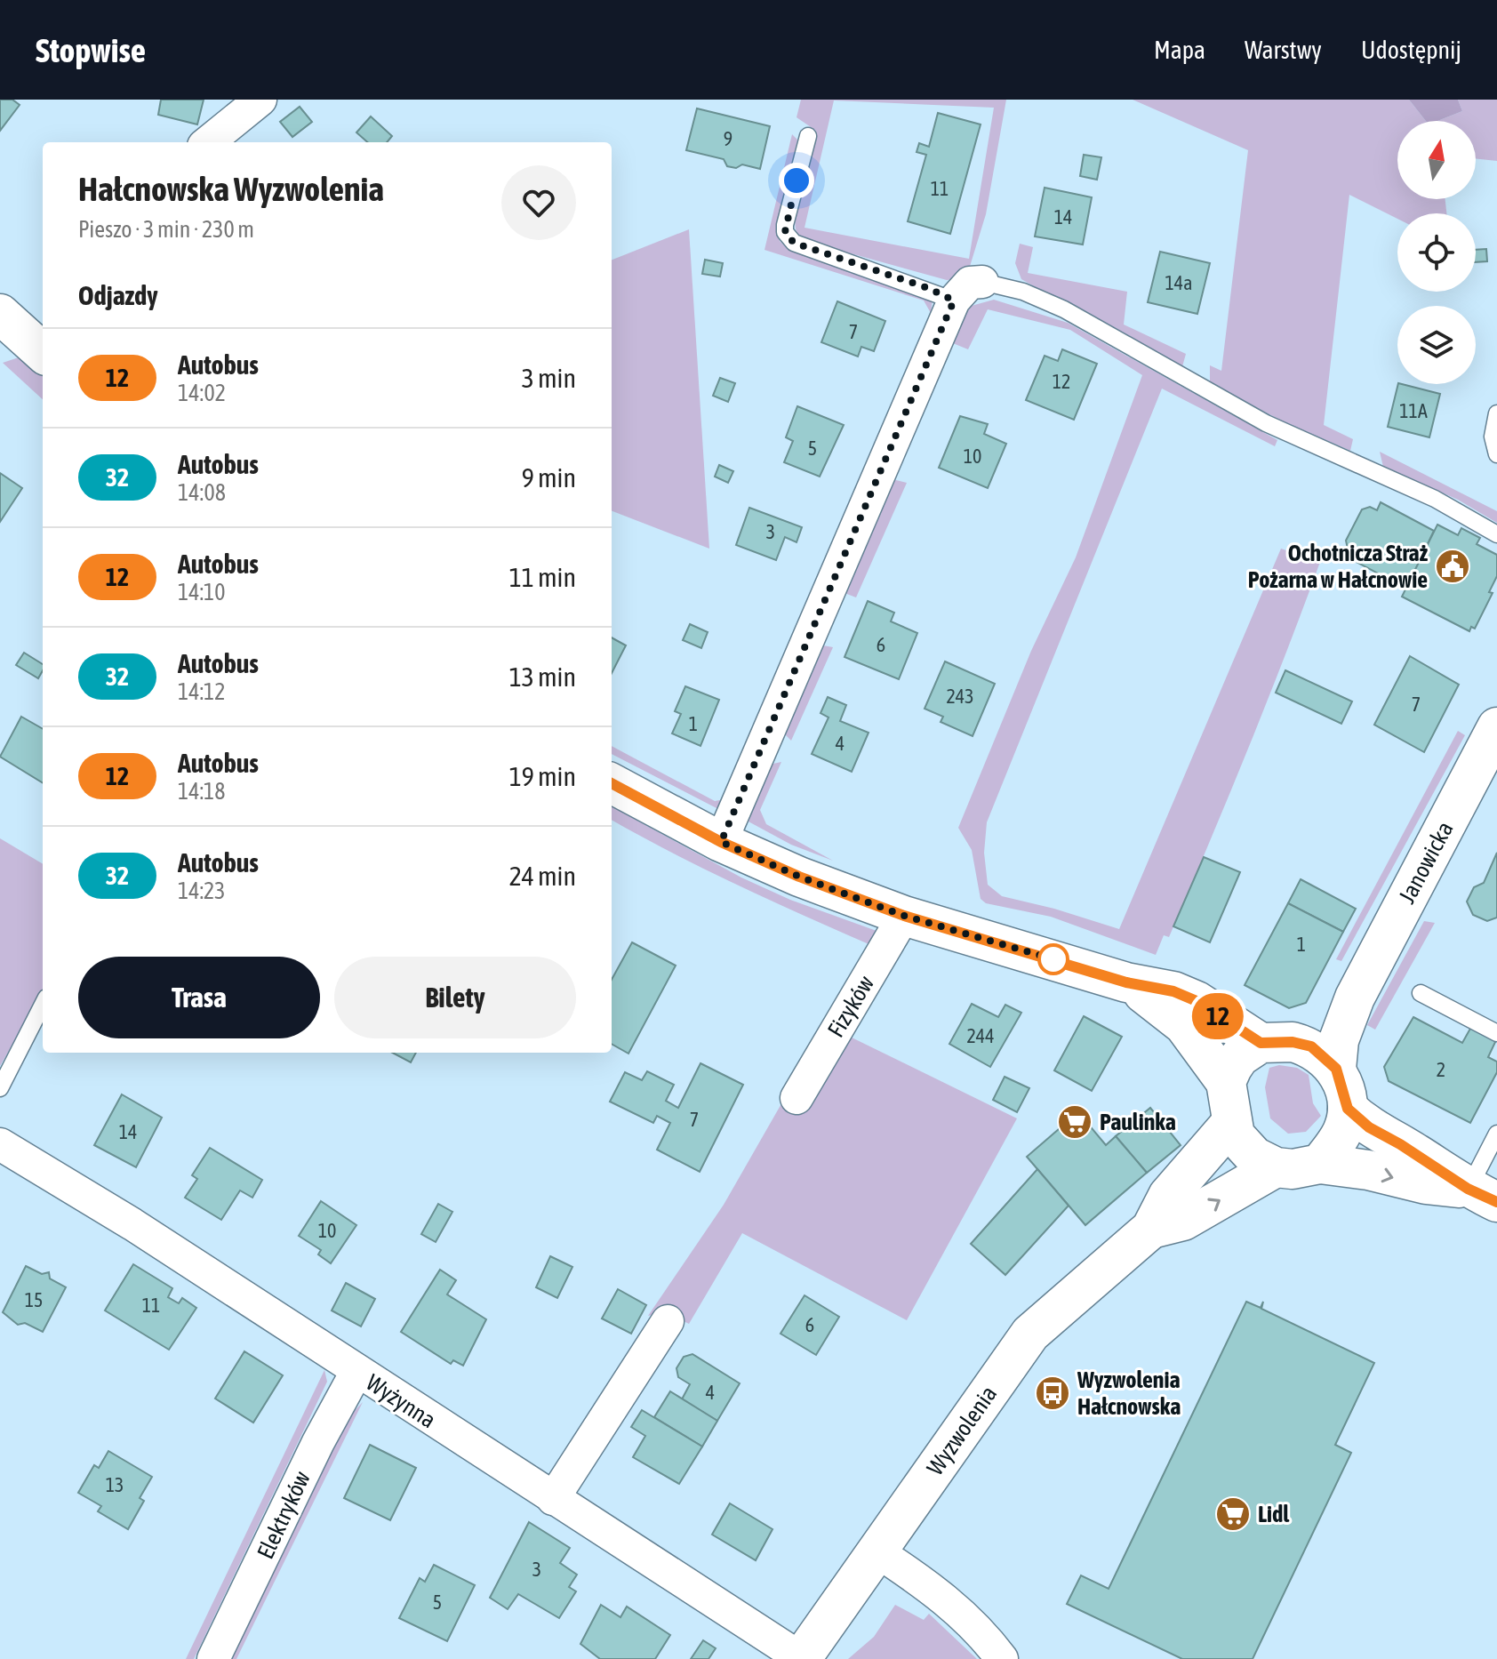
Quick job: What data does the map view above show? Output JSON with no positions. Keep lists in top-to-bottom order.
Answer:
{
  "streets": {
    "street": [
      "Janowicka",
      "Fizyków",
      "Wyżynna",
      "Wyzwolenia",
      "Elektryków"
    ]
  },
  "crossings": [
    ["Janowicka", "Wyzwolenia"],
    ["Wyżynna", "Wyzwolenia"],
    ["Wyżynna", "Elektryków"]
  ],
  "places": {
    "public building": ["Ochotnicza Straż Pożarna w Hałcnowie"],
    "supermarket": ["Paulinka", "Lidl"],
    "bus stop": ["Wyzwolenia Hałcnowska"]
  },
  "lines": ["bus line 12"],
  "house_numbers": [
    "9",
    "11",
    "14",
    "14a",
    "7",
    "12",
    "11A",
    "5",
    "10",
    "3",
    "6",
    "243",
    "7",
    "1",
    "4",
    "1",
    "244",
    "2",
    "7",
    "14",
    "10",
    "15",
    "11",
    "6",
    "4",
    "13",
    "3",
    "5"
  ],
  "north": "top",
  "page": {
    "header": "Stopwise",
    "nav": ["Mapa", "Warstwy", "Udostępnij"],
    "on_map": "12",
    "heading": [
      ["Hałcnowska Wyzwolenia", "Pieszo · 3 min · 230 m"],
      "Odjazdy"
    ],
    "list": [
      {
        "mark": "12",
        "name": "Autobus",
        "note": "14:02",
        "value": "3 min"
      },
      {
        "mark": "32",
        "name": "Autobus",
        "note": "14:08",
        "value": "9 min"
      },
      {
        "mark": "12",
        "name": "Autobus",
        "note": "14:10",
        "value": "11 min"
      },
      {
        "mark": "32",
        "name": "Autobus",
        "note": "14:12",
        "value": "13 min"
      },
      {
        "mark": "12",
        "name": "Autobus",
        "note": "14:18",
        "value": "19 min"
      },
      {
        "mark": "32",
        "name": "Autobus",
        "note": "14:23",
        "value": "24 min"
      }
    ],
    "buttons": ["Trasa", "Bilety"]
  }
}
